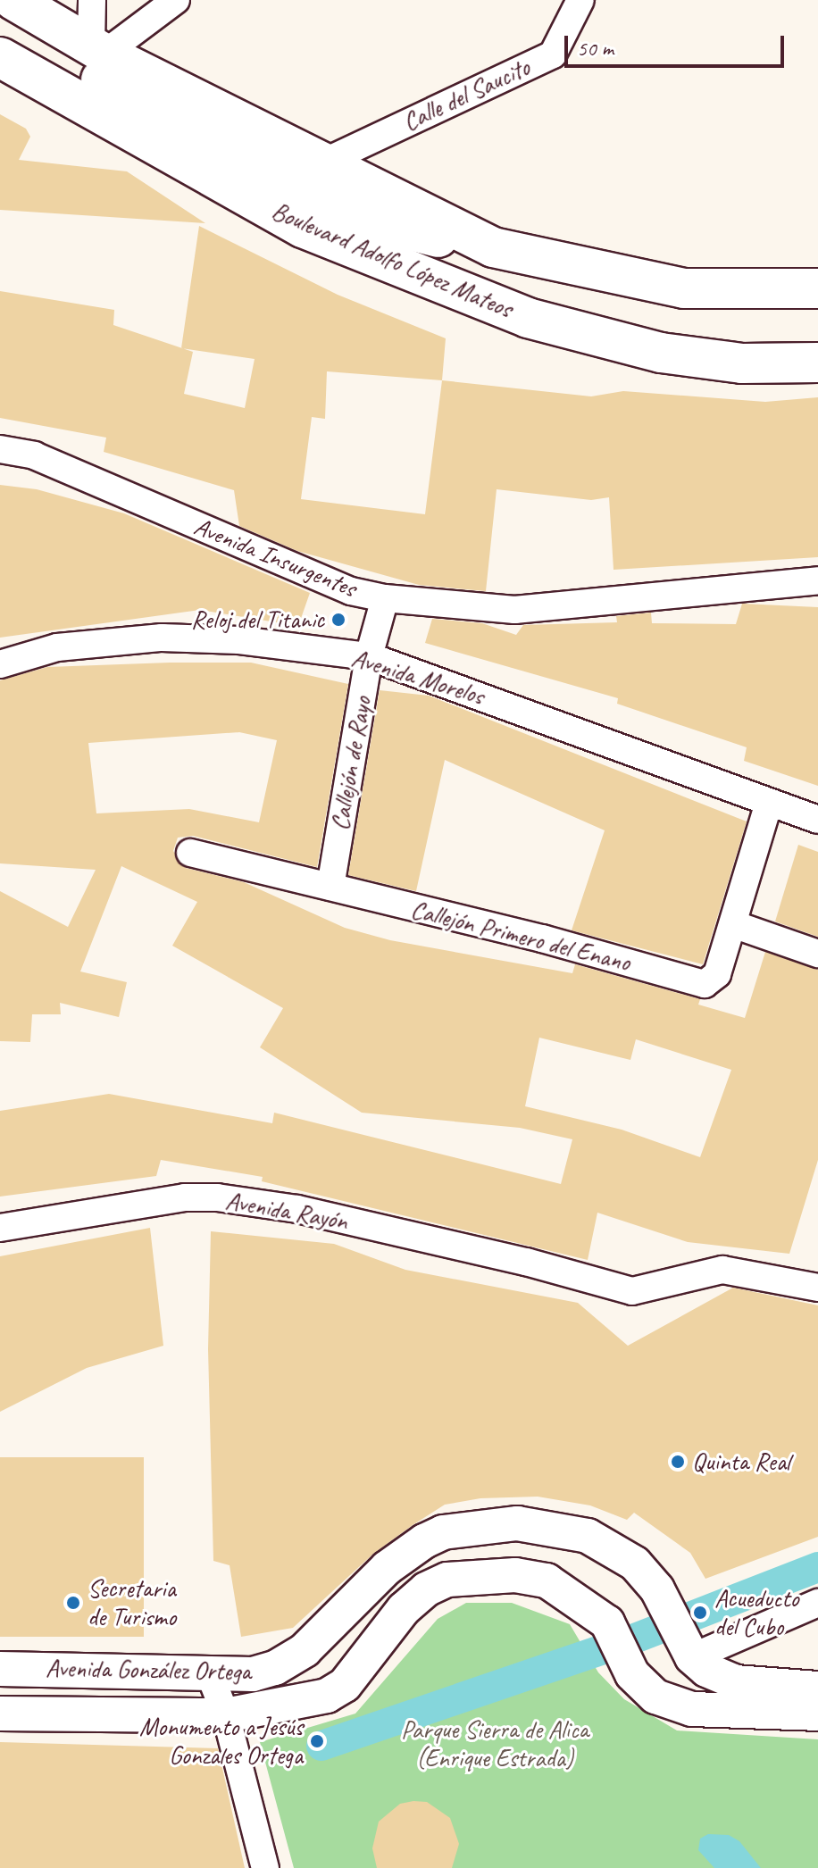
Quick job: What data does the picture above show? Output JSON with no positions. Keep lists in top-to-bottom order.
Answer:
{
  "streets": {
    "main road": ["Boulevard Adolfo López Mateos"],
    "street": [
      "Calle del Saucito",
      "Avenida Insurgentes",
      "Avenida Morelos",
      "Callejón de Rayo",
      "Callejón Primero del Enano",
      "Avenida Rayón",
      "Avenida González Ortega"
    ]
  },
  "crossings": [
    ["Calle del Saucito", "Boulevard Adolfo López Mateos"],
    ["Avenida Insurgentes", "Callejón de Rayo"],
    ["Avenida Morelos", "Callejón de Rayo"],
    ["Callejón de Rayo", "Callejón Primero del Enano"]
  ],
  "parks": ["Parque Sierra de Alica (Enrique Estrada)"],
  "places": [
    "Reloj del Titanic",
    "Quinta Real",
    "Secretaria de Turismo",
    "Acueducto del Cubo",
    "Monumento a Jesús Gonzales Ortega"
  ],
  "scale_bar": "50 m"
}
